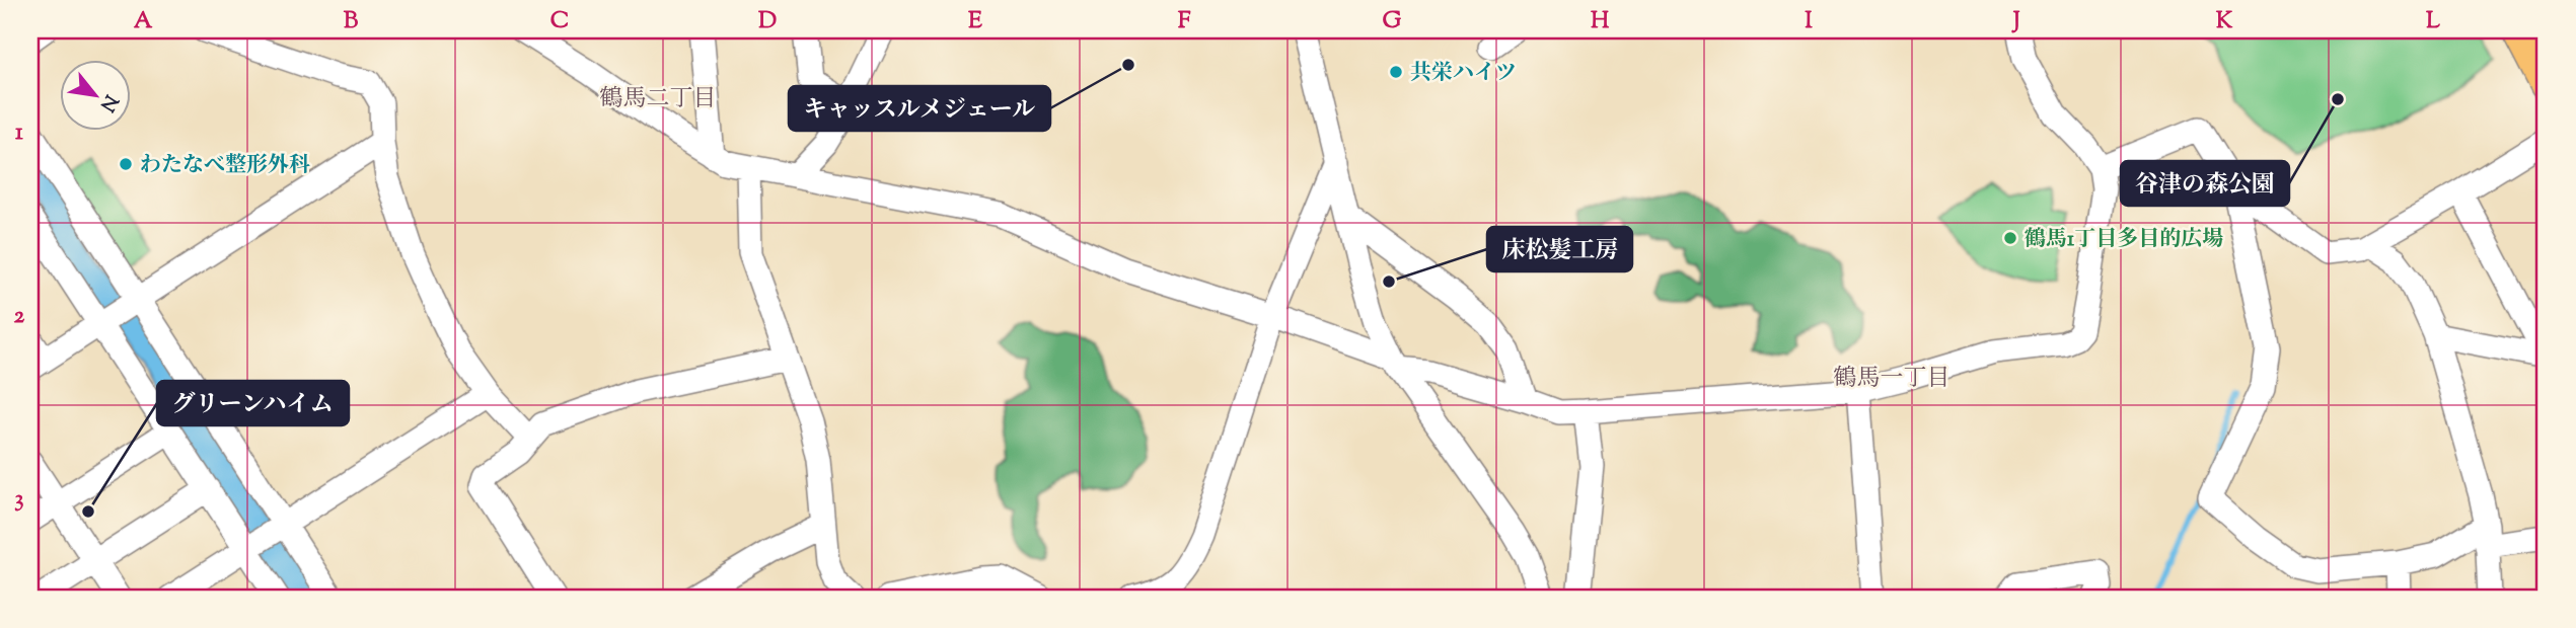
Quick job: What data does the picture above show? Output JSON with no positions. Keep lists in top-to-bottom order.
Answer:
{
  "districts": ["鶴馬二丁目", "鶴馬一丁目"],
  "places": [
    "キャッスルメジェール",
    "共栄ハイツ",
    "谷津の森公園",
    "わたなべ整形外科",
    "鶴馬1丁目多目的広場",
    "床松髪工房",
    "グリーンハイム"
  ],
  "north": "bottom right",
  "grid": {
    "columns": [
      "A",
      "B",
      "C",
      "D",
      "E",
      "F",
      "G",
      "H",
      "I",
      "J",
      "K",
      "L"
    ],
    "rows": ["1", "2", "3"]
  }
}
